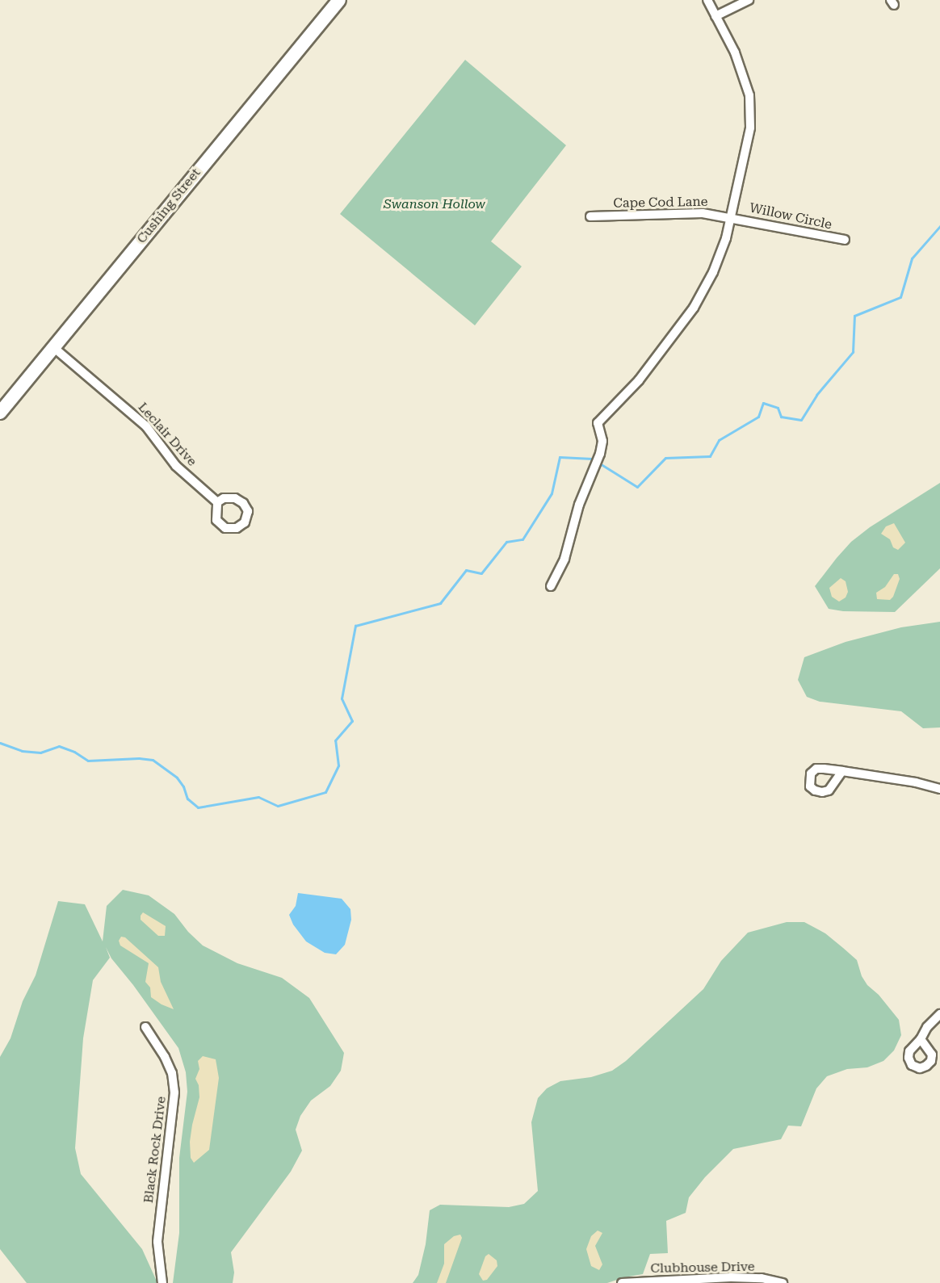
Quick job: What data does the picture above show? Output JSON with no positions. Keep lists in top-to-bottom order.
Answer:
{
  "streets": {
    "street": [
      "Cape Cod Lane",
      "Cushing Street",
      "Willow Circle",
      "Leclair Drive",
      "Black Rock Drive",
      "Clubhouse Drive"
    ]
  },
  "crossings": [
    ["Cape Cod Lane", "Willow Circle"],
    ["Cushing Street", "Leclair Drive"]
  ],
  "parks": ["Swanson Hollow"]
}
